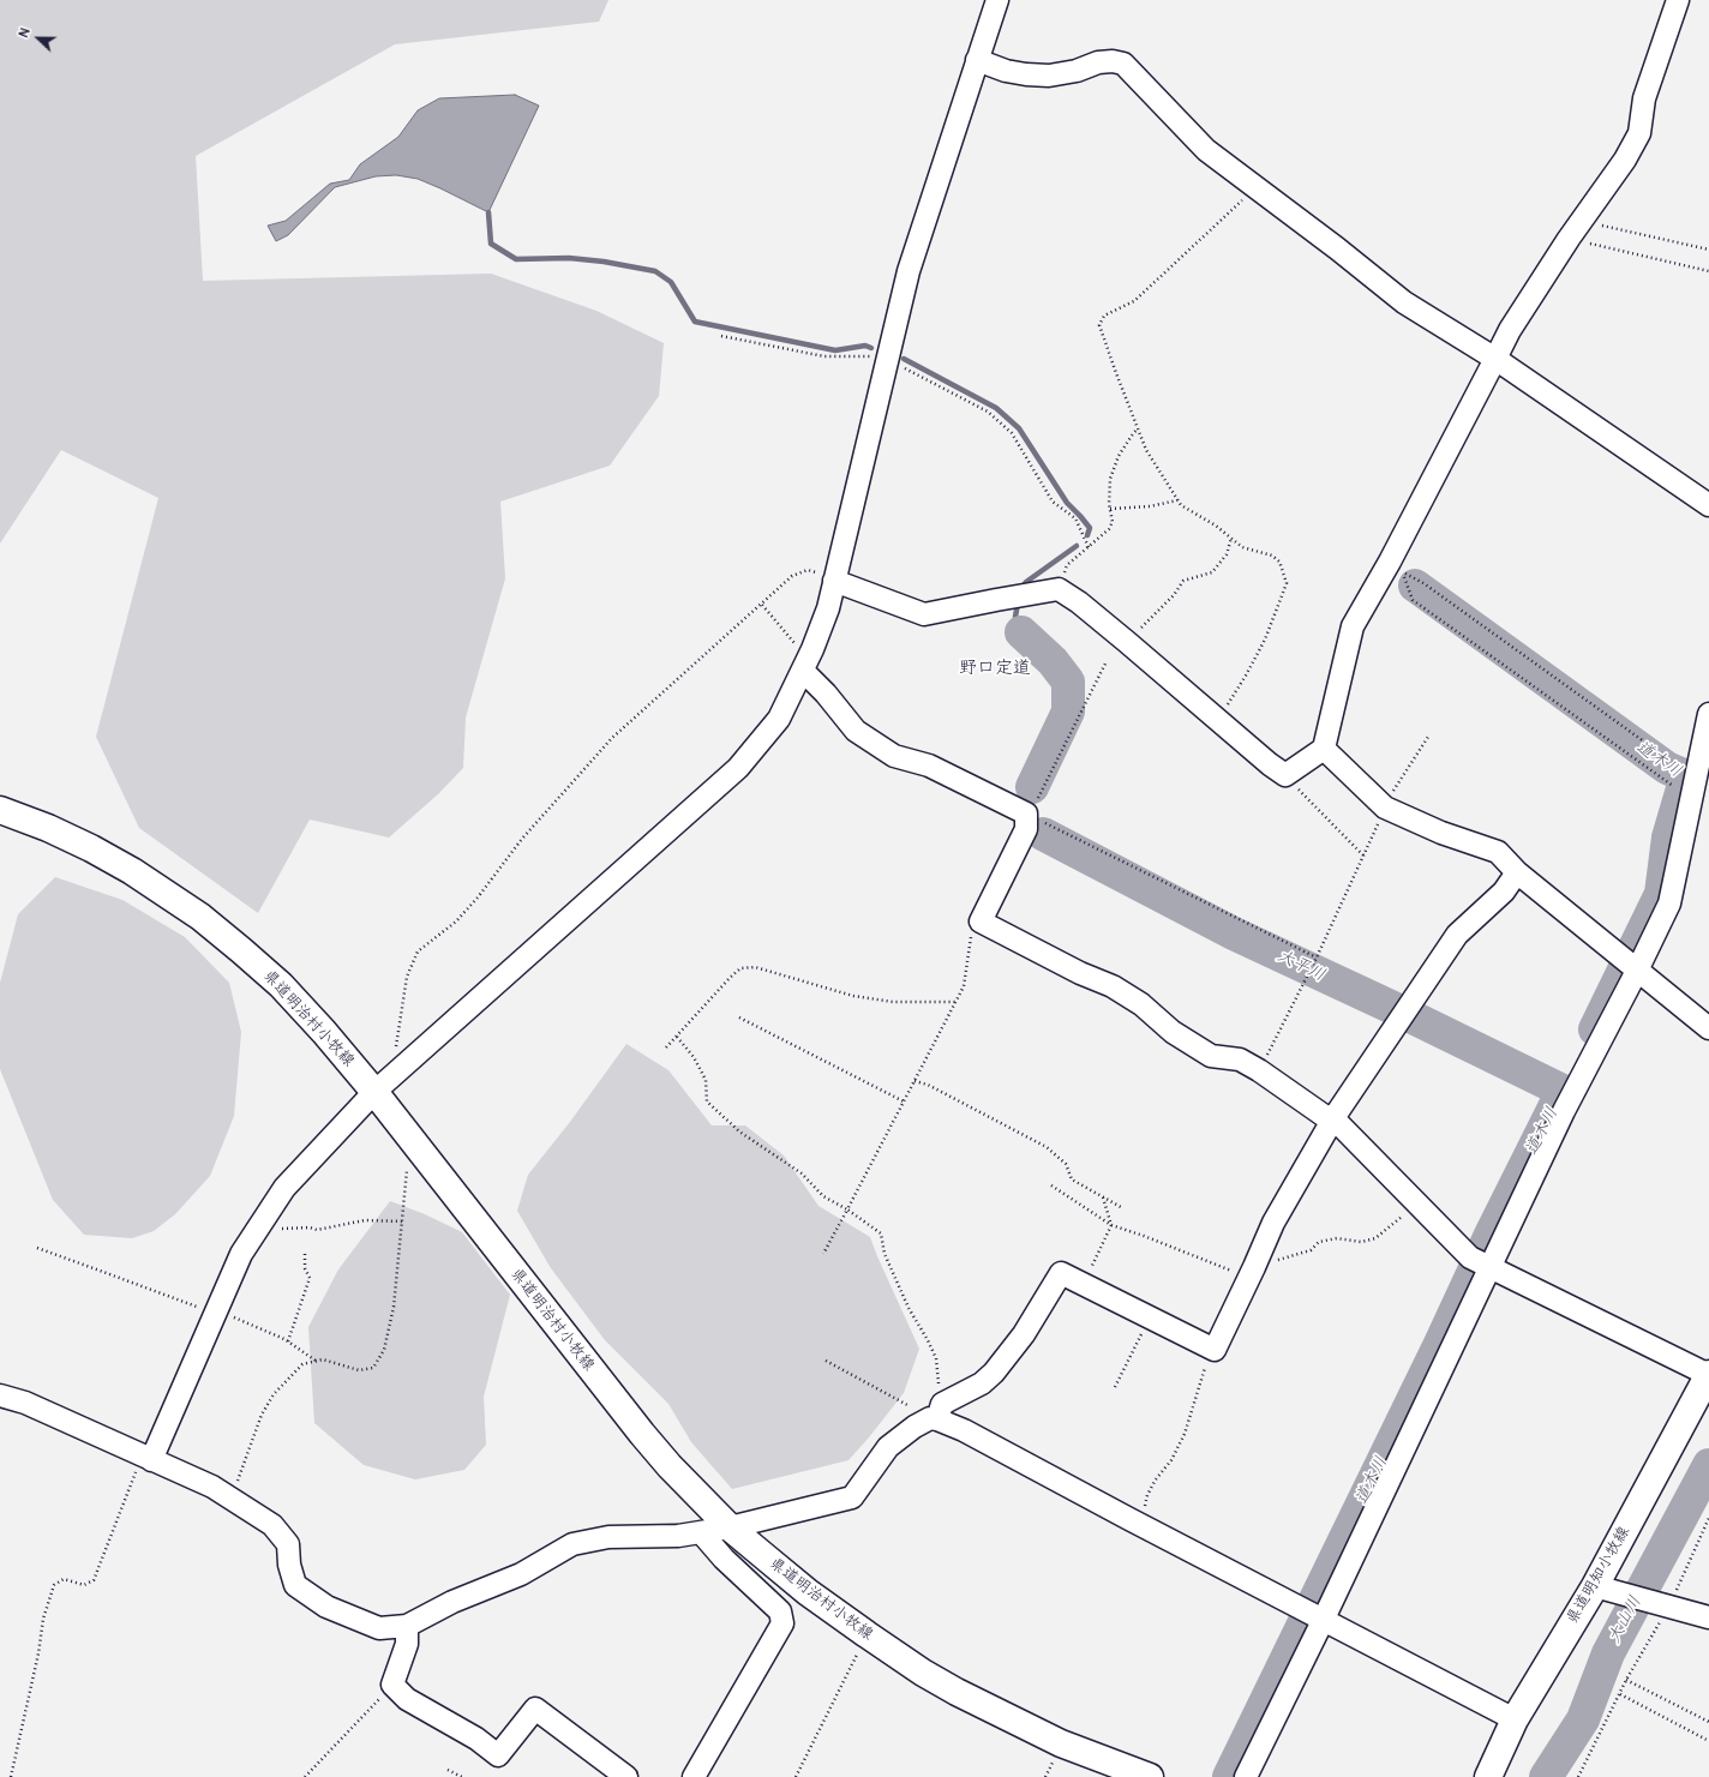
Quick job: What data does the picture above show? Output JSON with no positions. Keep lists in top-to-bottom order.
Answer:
{
  "streets": {
    "main road": ["県道明治村小牧線", "県道明知小牧線"]
  },
  "districts": ["野口定道"],
  "water": ["道木川", "大平川", "大山川"],
  "north": "left"
}
